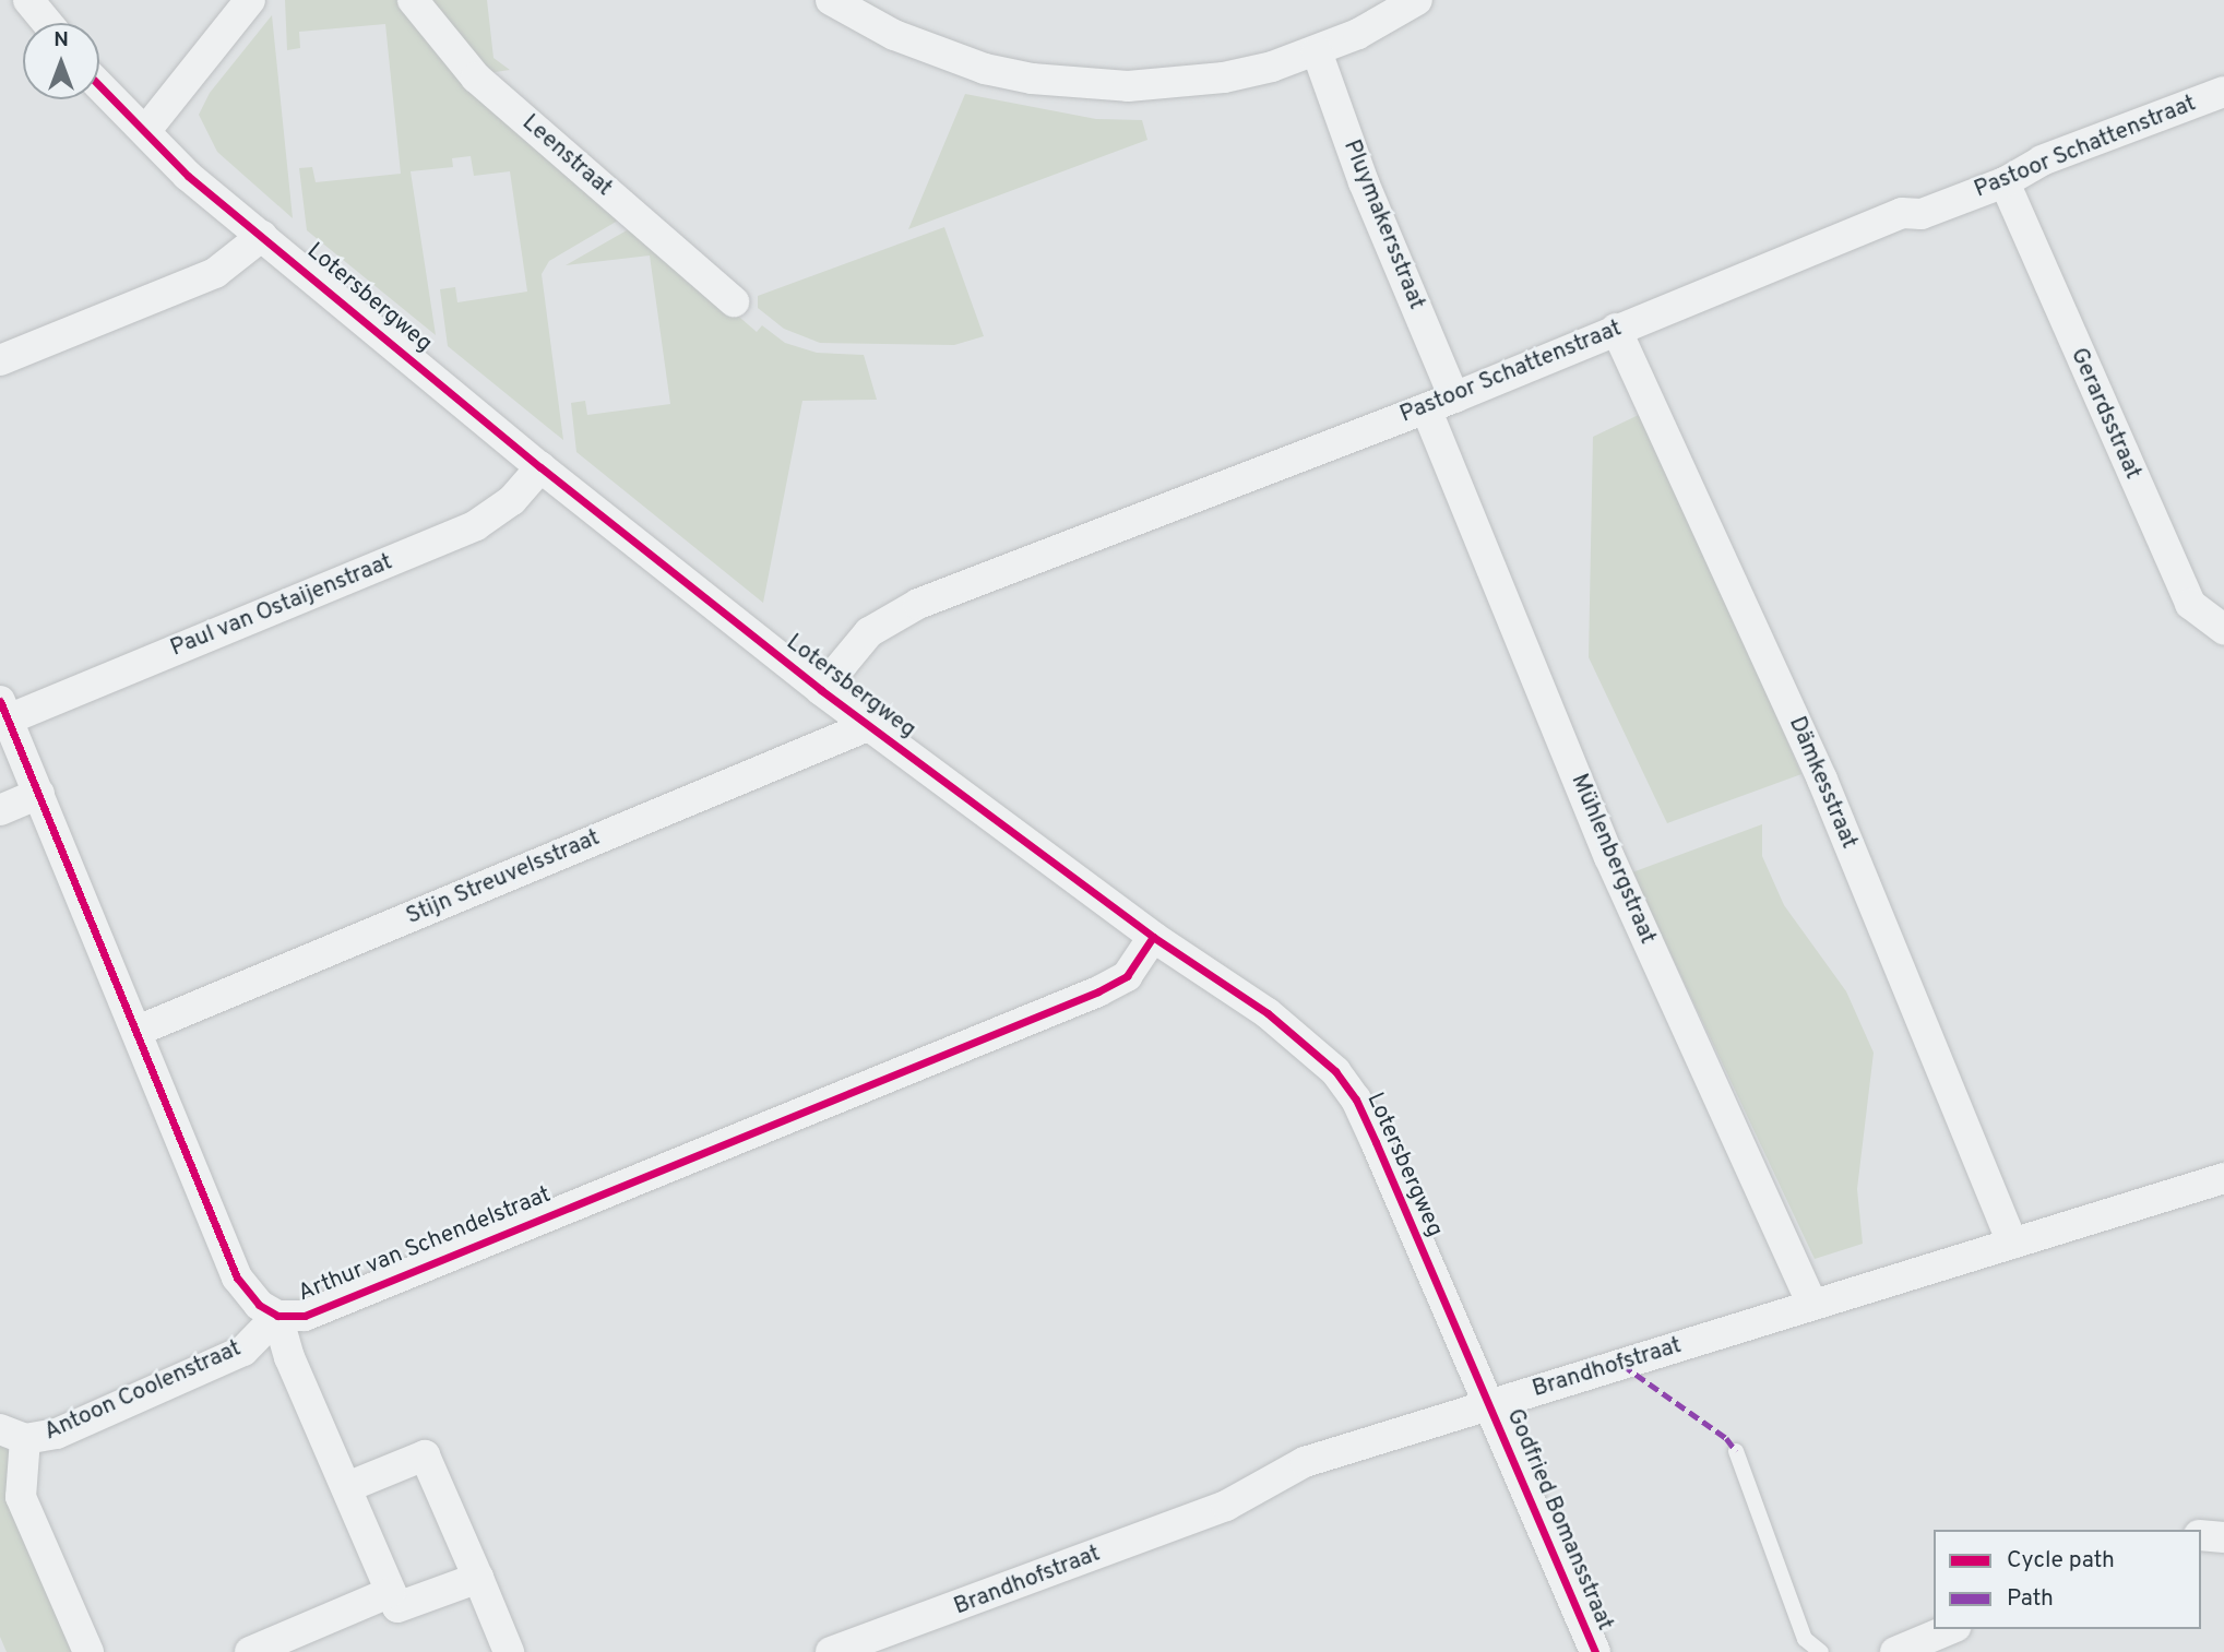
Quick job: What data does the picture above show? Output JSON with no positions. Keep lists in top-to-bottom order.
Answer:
{
  "streets": {
    "street": [
      "Pastoor Schattenstraat",
      "Leenstraat",
      "Pluymakersstraat",
      "Lotersbergweg",
      "Gerardsstraat",
      "Paul van Ostaijenstraat",
      "Dämkesstraat",
      "Mühlenbergstraat",
      "Stijn Streuvelsstraat",
      "Arthur van Schendelstraat",
      "Brandhofstraat",
      "Antoon Coolenstraat",
      "Godfried Bomansstraat"
    ]
  },
  "crossings": [
    ["Pastoor Schattenstraat", "Pluymakersstraat"],
    ["Pastoor Schattenstraat", "Lotersbergweg"],
    ["Pastoor Schattenstraat", "Gerardsstraat"],
    ["Pastoor Schattenstraat", "Dämkesstraat"],
    ["Pastoor Schattenstraat", "Mühlenbergstraat"],
    ["Lotersbergweg", "Paul van Ostaijenstraat"],
    ["Lotersbergweg", "Stijn Streuvelsstraat"],
    ["Lotersbergweg", "Arthur van Schendelstraat"],
    ["Lotersbergweg", "Brandhofstraat"],
    ["Lotersbergweg", "Godfried Bomansstraat"],
    ["Paul van Ostaijenstraat", "Arthur van Schendelstraat"],
    ["Dämkesstraat", "Brandhofstraat"],
    ["Mühlenbergstraat", "Brandhofstraat"],
    ["Stijn Streuvelsstraat", "Arthur van Schendelstraat"],
    ["Arthur van Schendelstraat", "Antoon Coolenstraat"],
    ["Brandhofstraat", "Godfried Bomansstraat"]
  ],
  "legend": ["Cycle path", "Path"],
  "north": "top"
}
